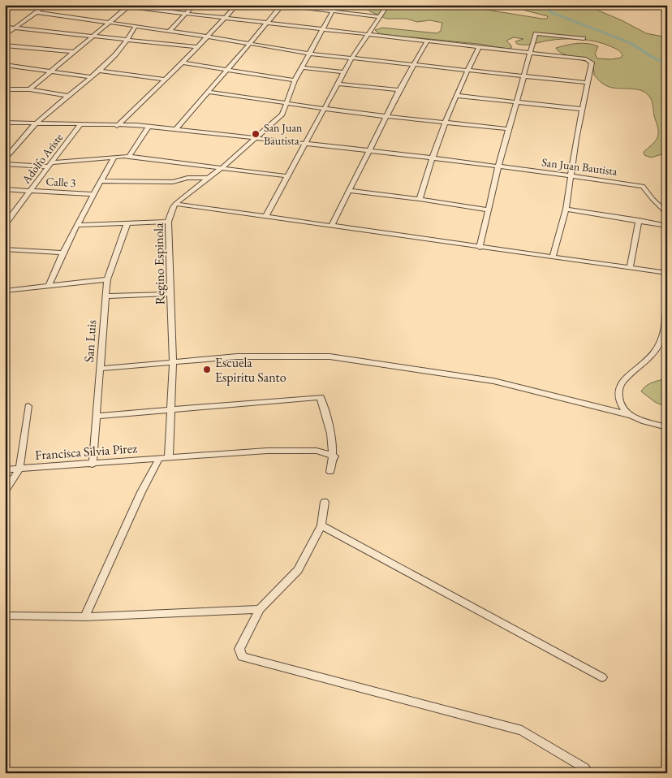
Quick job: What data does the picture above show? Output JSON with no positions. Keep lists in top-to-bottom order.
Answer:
{
  "streets": {
    "street": [
      "Adolfo Ariste",
      "San Juan Bautista",
      "Calle 3",
      "Regino Espinola",
      "San Luis",
      "Francisca Silvia Pirez"
    ]
  },
  "crossings": [
    ["Adolfo Ariste", "San Juan Bautista"],
    ["Adolfo Ariste", "Calle 3"],
    ["Regino Espinola", "Francisca Silvia Pirez"],
    ["San Luis", "Francisca Silvia Pirez"]
  ],
  "places": ["San Juan Bautista", "Escuela Espiritu Santo"]
}
